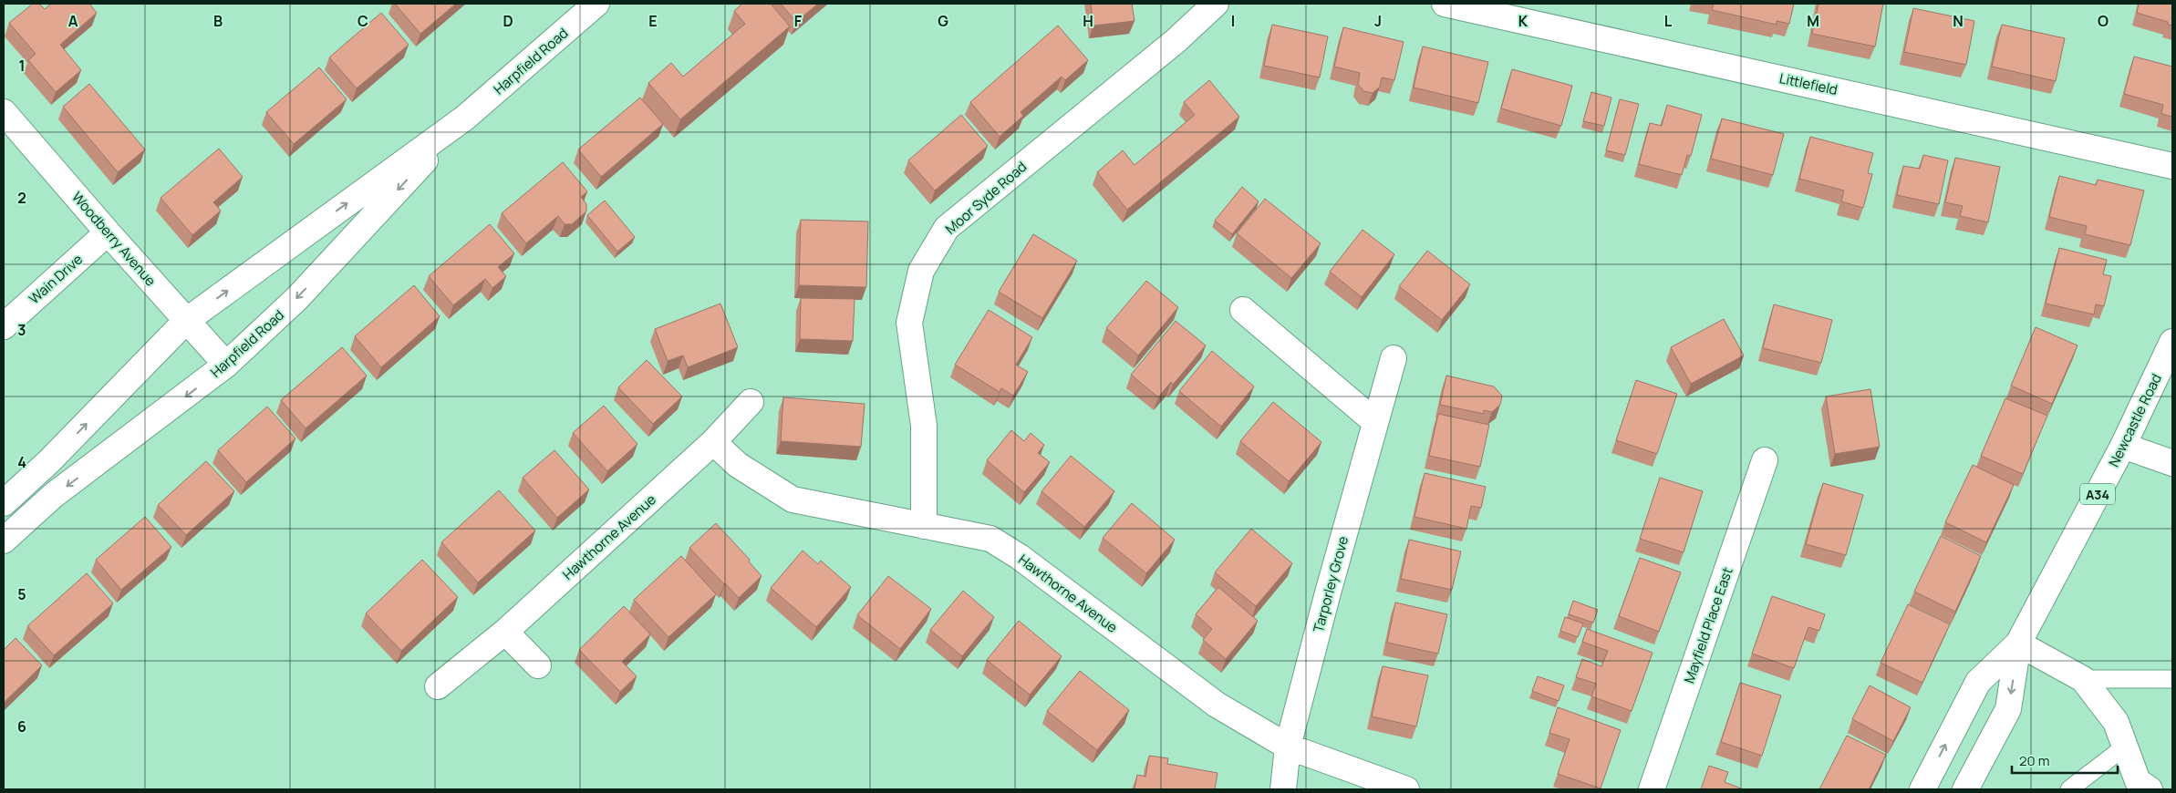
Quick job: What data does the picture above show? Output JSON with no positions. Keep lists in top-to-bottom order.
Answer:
{
  "streets": {
    "main road": [
      "Harpfield Road",
      "Littlefield",
      "Moor Syde Road",
      "Woodberry Avenue",
      "Wain Drive",
      "Newcastle Road",
      "A34",
      "Hawthorne Avenue",
      "Tarporley Grove",
      "Mayfield Place East"
    ]
  },
  "crossings": [
    ["Harpfield Road", "Woodberry Avenue"],
    ["Moor Syde Road", "Hawthorne Avenue"],
    ["Woodberry Avenue", "Wain Drive"],
    ["Hawthorne Avenue", "Tarporley Grove"]
  ],
  "scale_bar": "20 m",
  "grid": {
    "columns": [
      "A",
      "B",
      "C",
      "D",
      "E",
      "F",
      "G",
      "H",
      "I",
      "J",
      "K",
      "L",
      "M",
      "N",
      "O"
    ],
    "rows": [
      "1",
      "2",
      "3",
      "4",
      "5",
      "6"
    ]
  }
}
